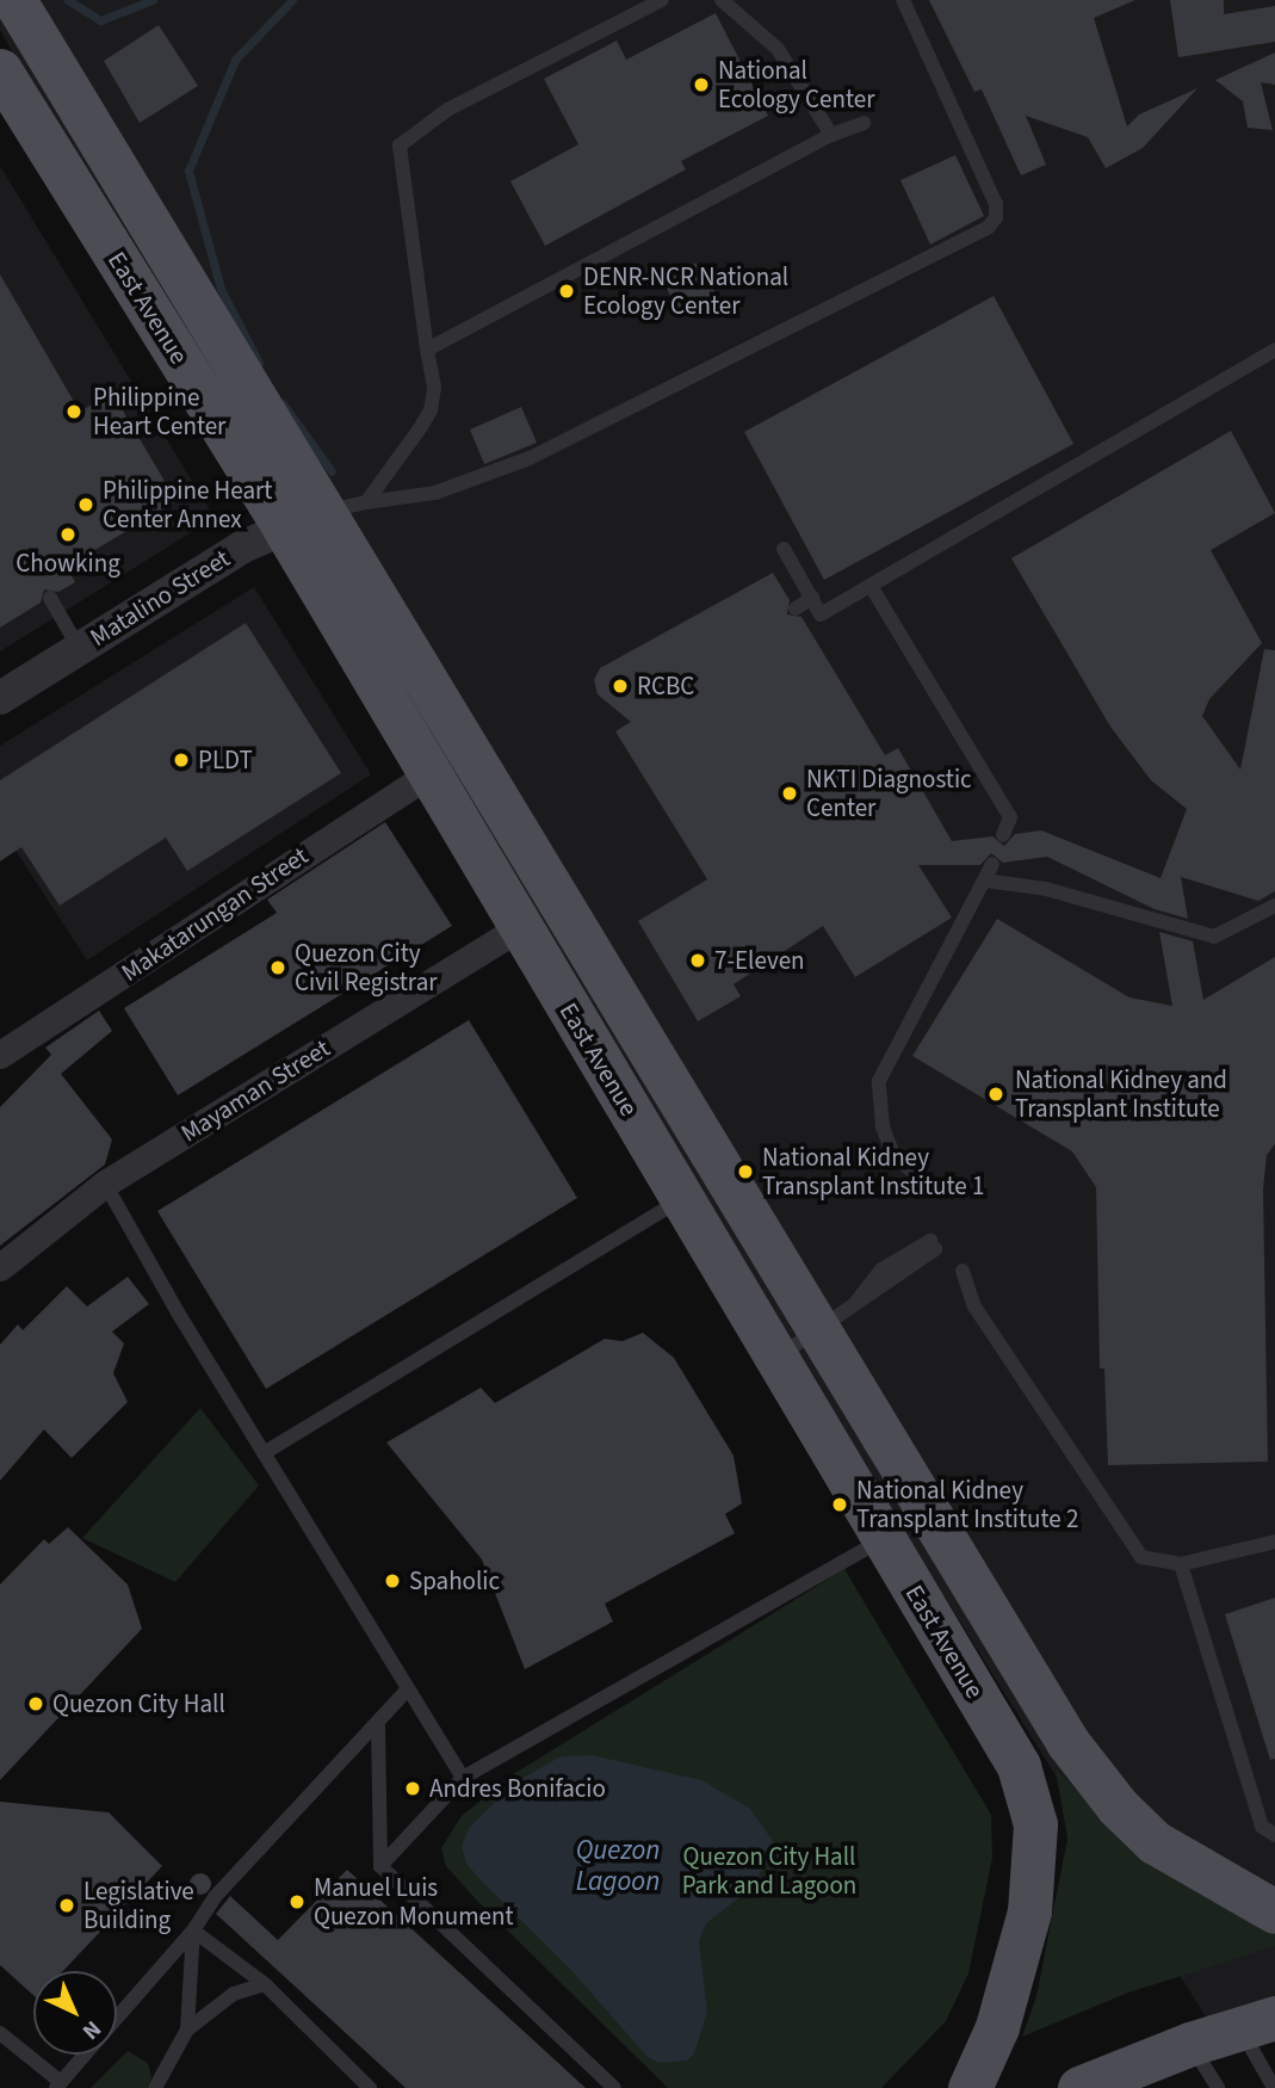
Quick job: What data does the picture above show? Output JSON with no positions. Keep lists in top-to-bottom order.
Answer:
{
  "streets": {
    "main road": ["East Avenue"],
    "street": ["Matalino Street", "Makatarungan Street", "Mayaman Street"]
  },
  "crossings": [
    ["East Avenue", "Matalino Street"],
    ["East Avenue", "Makatarungan Street"],
    ["East Avenue", "Mayaman Street"]
  ],
  "water": ["Quezon Lagoon"],
  "parks": ["Quezon City Hall Park and Lagoon"],
  "places": [
    "National Ecology Center",
    "DENR-NCR National Ecology Center",
    "Philippine Heart Center",
    "Philippine Heart Center Annex",
    "Chowking",
    "RCBC",
    "PLDT",
    "NKTI Diagnostic Center",
    "7-Eleven",
    "Quezon City Civil Registrar",
    "National Kidney and Transplant Institute",
    "National Kidney Transplant Institute 1",
    "National Kidney Transplant Institute 2",
    "Spaholic",
    "Quezon City Hall",
    "Andres Bonifacio",
    "Manuel Luis Quezon Monument",
    "Legislative Building"
  ],
  "north": "bottom right"
}
